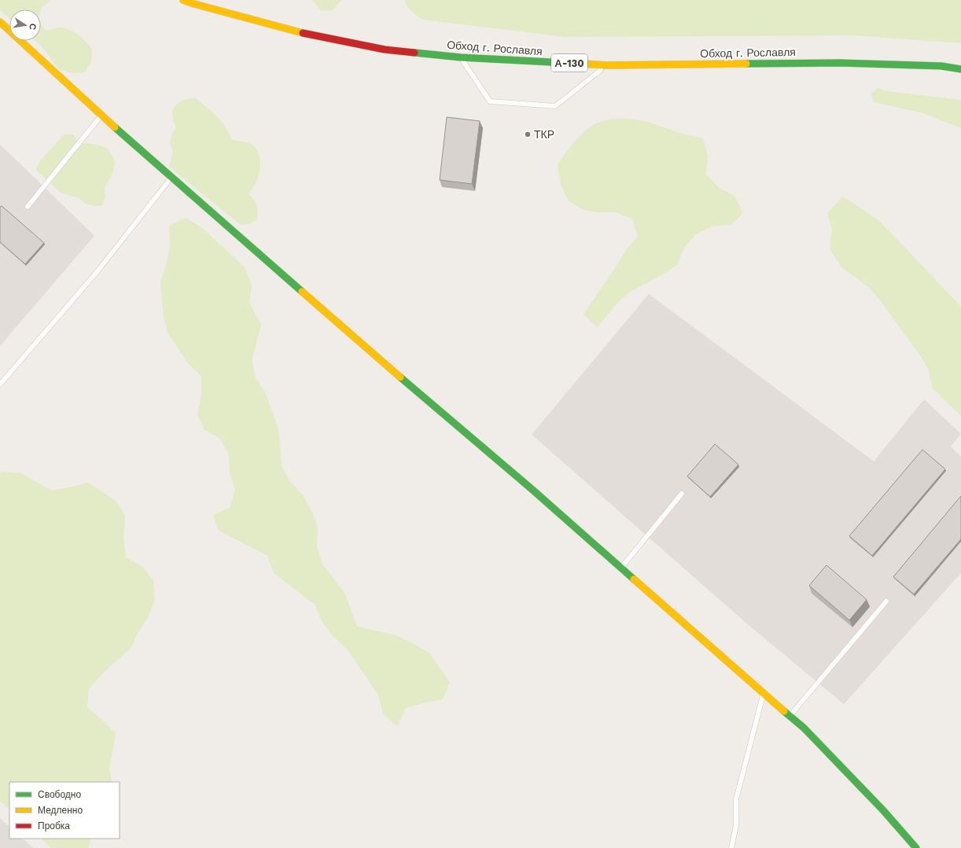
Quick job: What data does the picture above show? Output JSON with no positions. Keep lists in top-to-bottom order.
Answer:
{
  "streets": {
    "main road": ["Обход г. Рославля", "А-130"]
  },
  "places": ["ТКР"],
  "legend": ["Свободно", "Медленно", "Пробка"],
  "north": "right"
}
